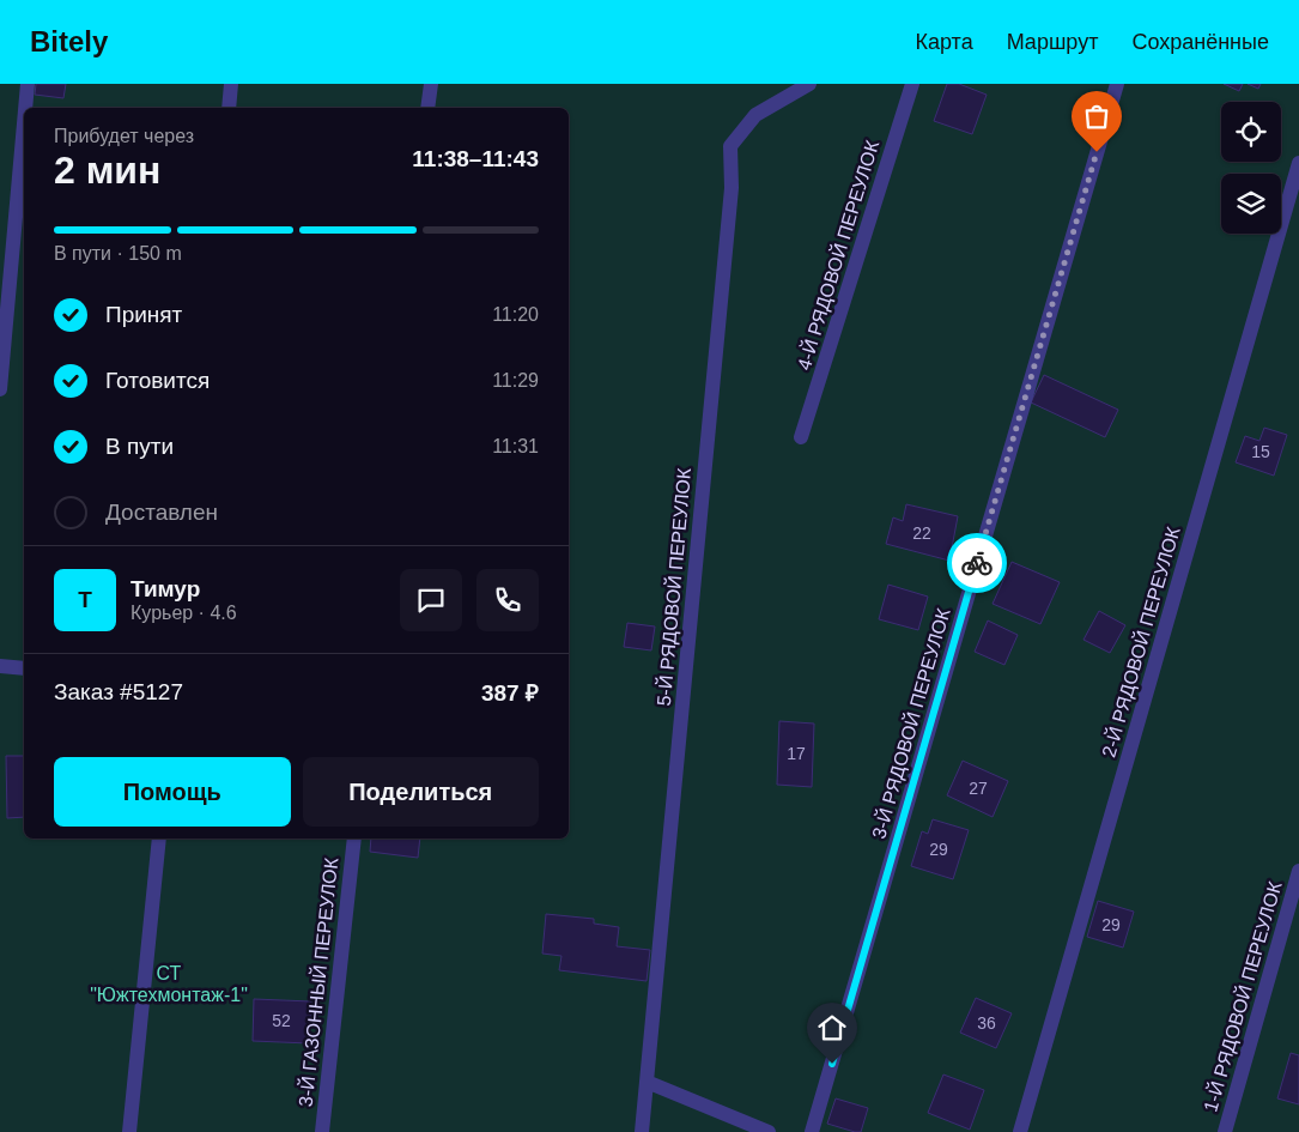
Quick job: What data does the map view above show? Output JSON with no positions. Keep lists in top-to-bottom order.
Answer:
{
  "streets": {
    "lane": [
      "4-Й РЯДОВОЙ ПЕРЕУЛОК",
      "5-Й РЯДОВОЙ ПЕРЕУЛОК",
      "2-Й РЯДОВОЙ ПЕРЕУЛОК",
      "3-Й РЯДОВОЙ ПЕРЕУЛОК",
      "3-Й ГАЗОННЫЙ ПЕРЕУЛОК",
      "1-Й РЯДОВОЙ ПЕРЕУЛОК"
    ]
  },
  "parks": ["СТ \"Южтехмонтаж-1\""],
  "house_numbers": [
    "15",
    "22",
    "17",
    "27",
    "29",
    "29",
    "52",
    "36"
  ],
  "page": {
    "header": "Bitely",
    "nav": ["Карта", "Маршрут", "Сохранённые"],
    "heading": ["2 мин", "Прибудет через", "11:38–11:43"],
    "panel": [
      "Тимур",
      "Курьер · 4.6",
      "Заказ #5127",
      "387 ₽"
    ],
    "bar": "В пути · 150 m",
    "list": [
      ["Принят", "11:20"],
      ["Готовится", "11:29"],
      ["В пути", "11:31"],
      "Доставлен"
    ],
    "round": "Т",
    "buttons": ["Помощь", "Поделиться"]
  }
}
